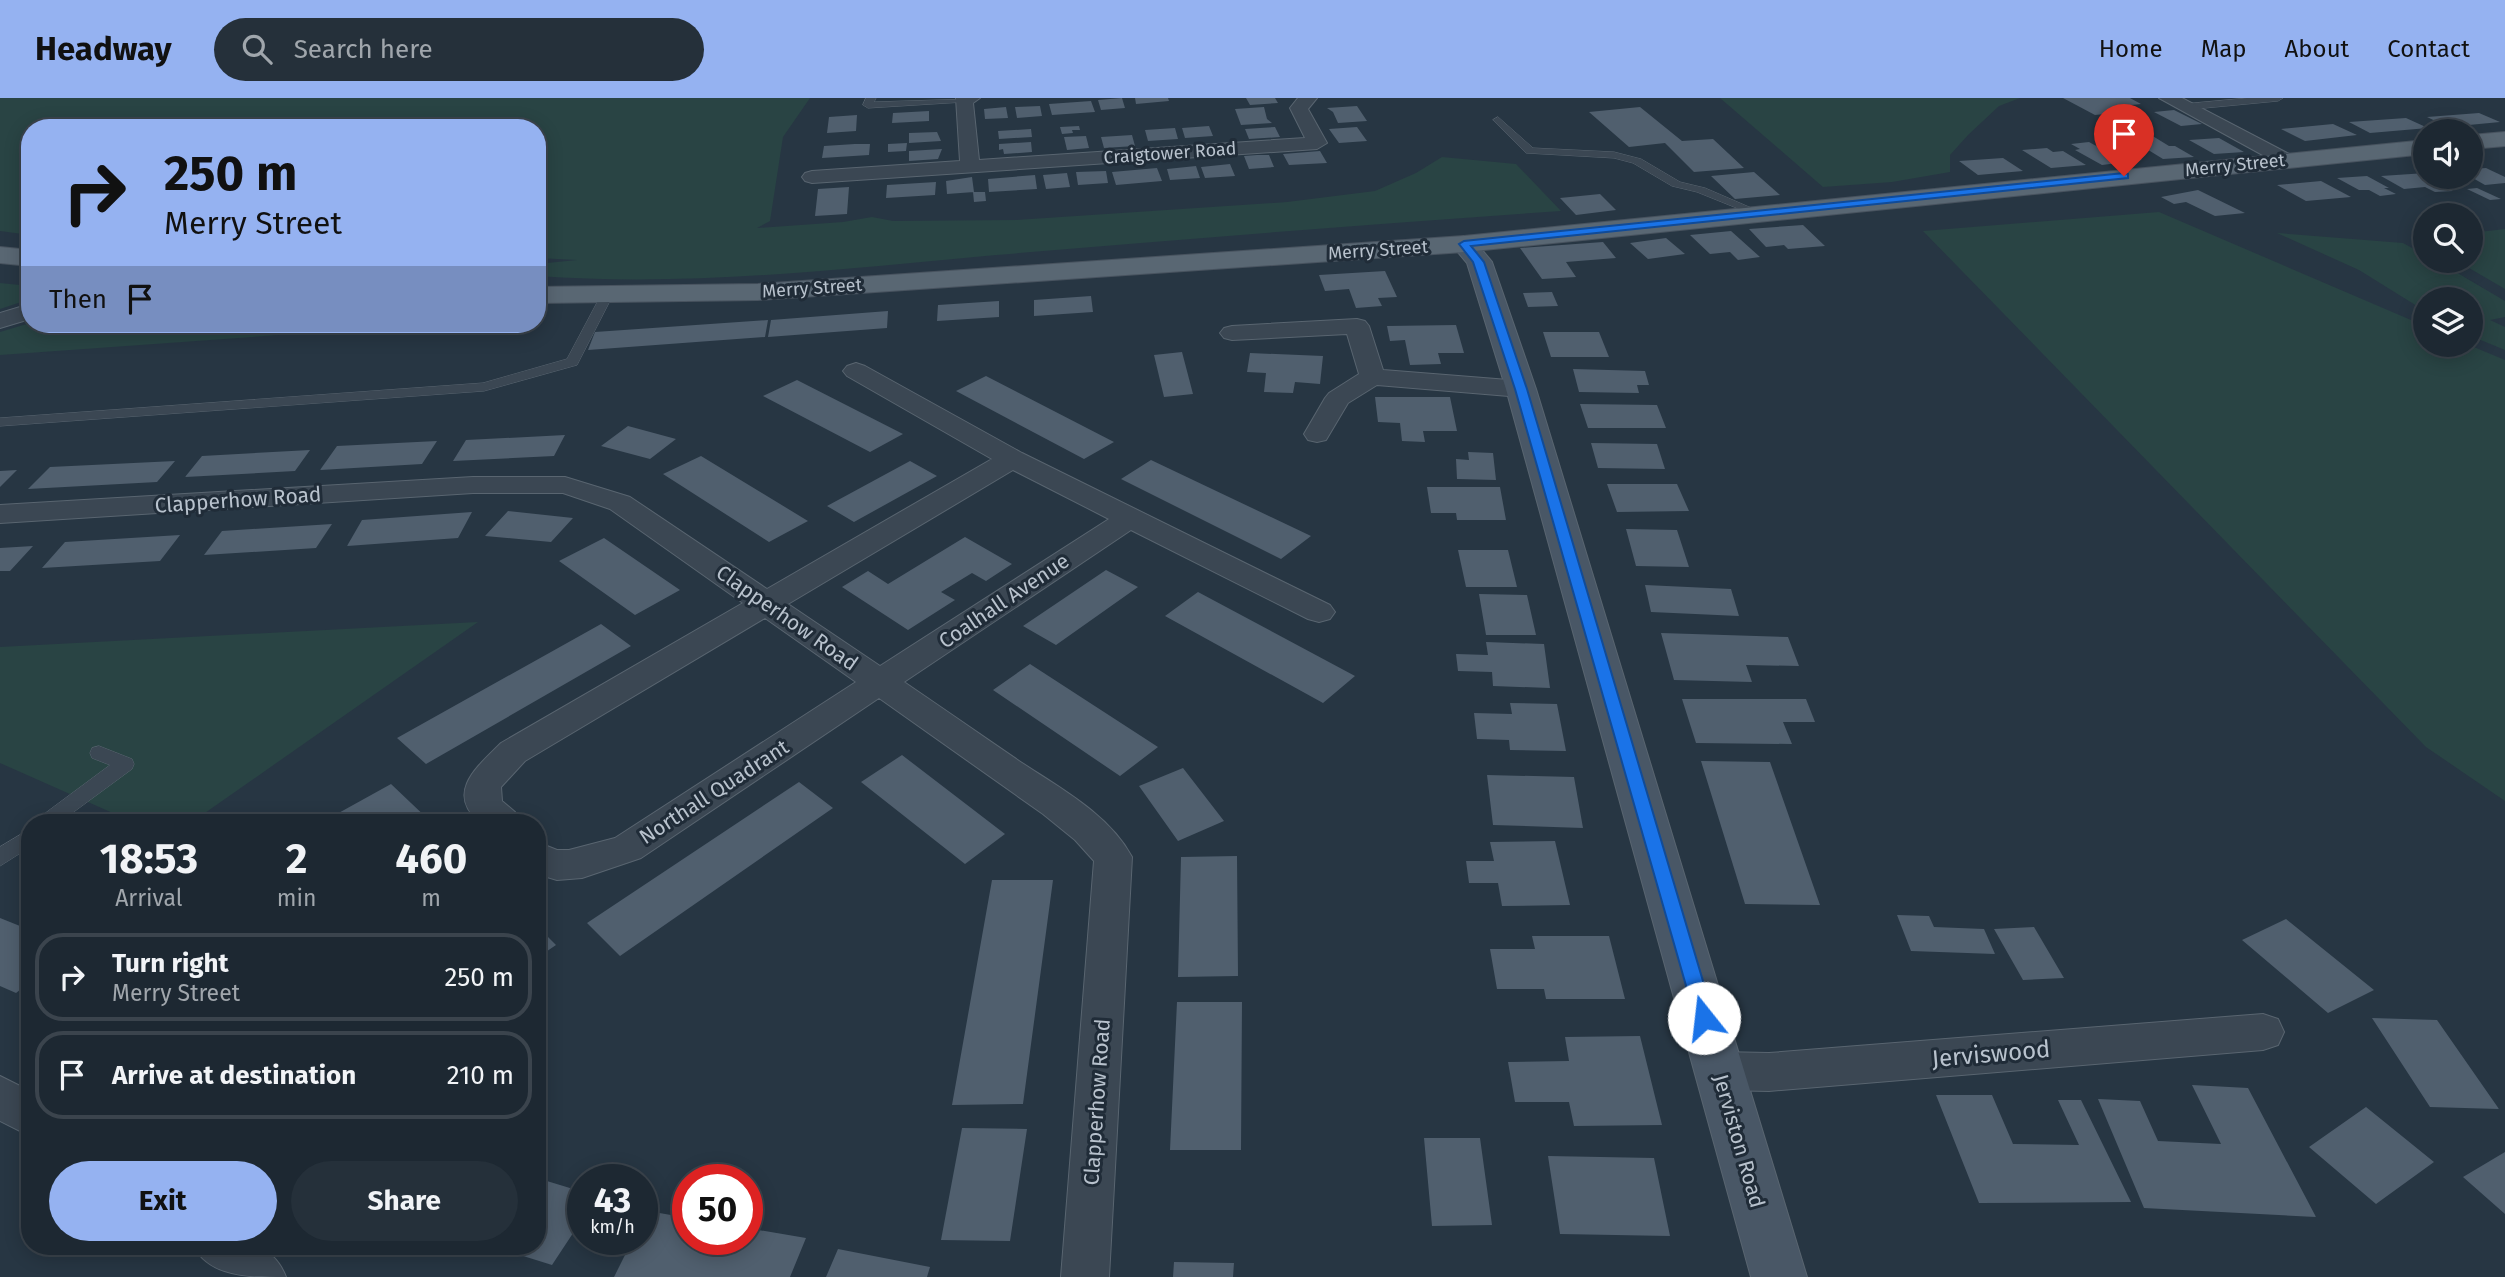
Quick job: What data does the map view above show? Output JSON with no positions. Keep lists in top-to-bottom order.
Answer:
{
  "streets": {
    "main road": ["Merry Street", "Jerviston Road"],
    "street": [
      "Craigtower Road",
      "Clapperhow Road",
      "Coalhall Avenue",
      "Northall Quadrant",
      "Jerviswood"
    ]
  },
  "crossings": [
    ["Merry Street", "Jerviston Road"],
    ["Clapperhow Road", "Coalhall Avenue"],
    ["Clapperhow Road", "Northall Quadrant"],
    ["Coalhall Avenue", "Northall Quadrant"],
    ["Jerviswood", "Jerviston Road"]
  ],
  "page": {
    "header": "Headway",
    "search": "Search here",
    "nav": [
      "Home",
      "Map",
      "About",
      "Contact"
    ],
    "turn": ["250 m", "Merry Street"],
    "then": "Then",
    "eta": [
      "18:53",
      "Arrival",
      "2",
      "min",
      "460",
      "m"
    ],
    "list": [
      {
        "name": "Turn right",
        "note": "Merry Street",
        "value": "250 m"
      },
      {
        "name": "Arrive at destination",
        "value": "210 m"
      }
    ],
    "buttons": ["Exit", "Share"],
    "speed": "43 km/h",
    "limit": "50"
  }
}
